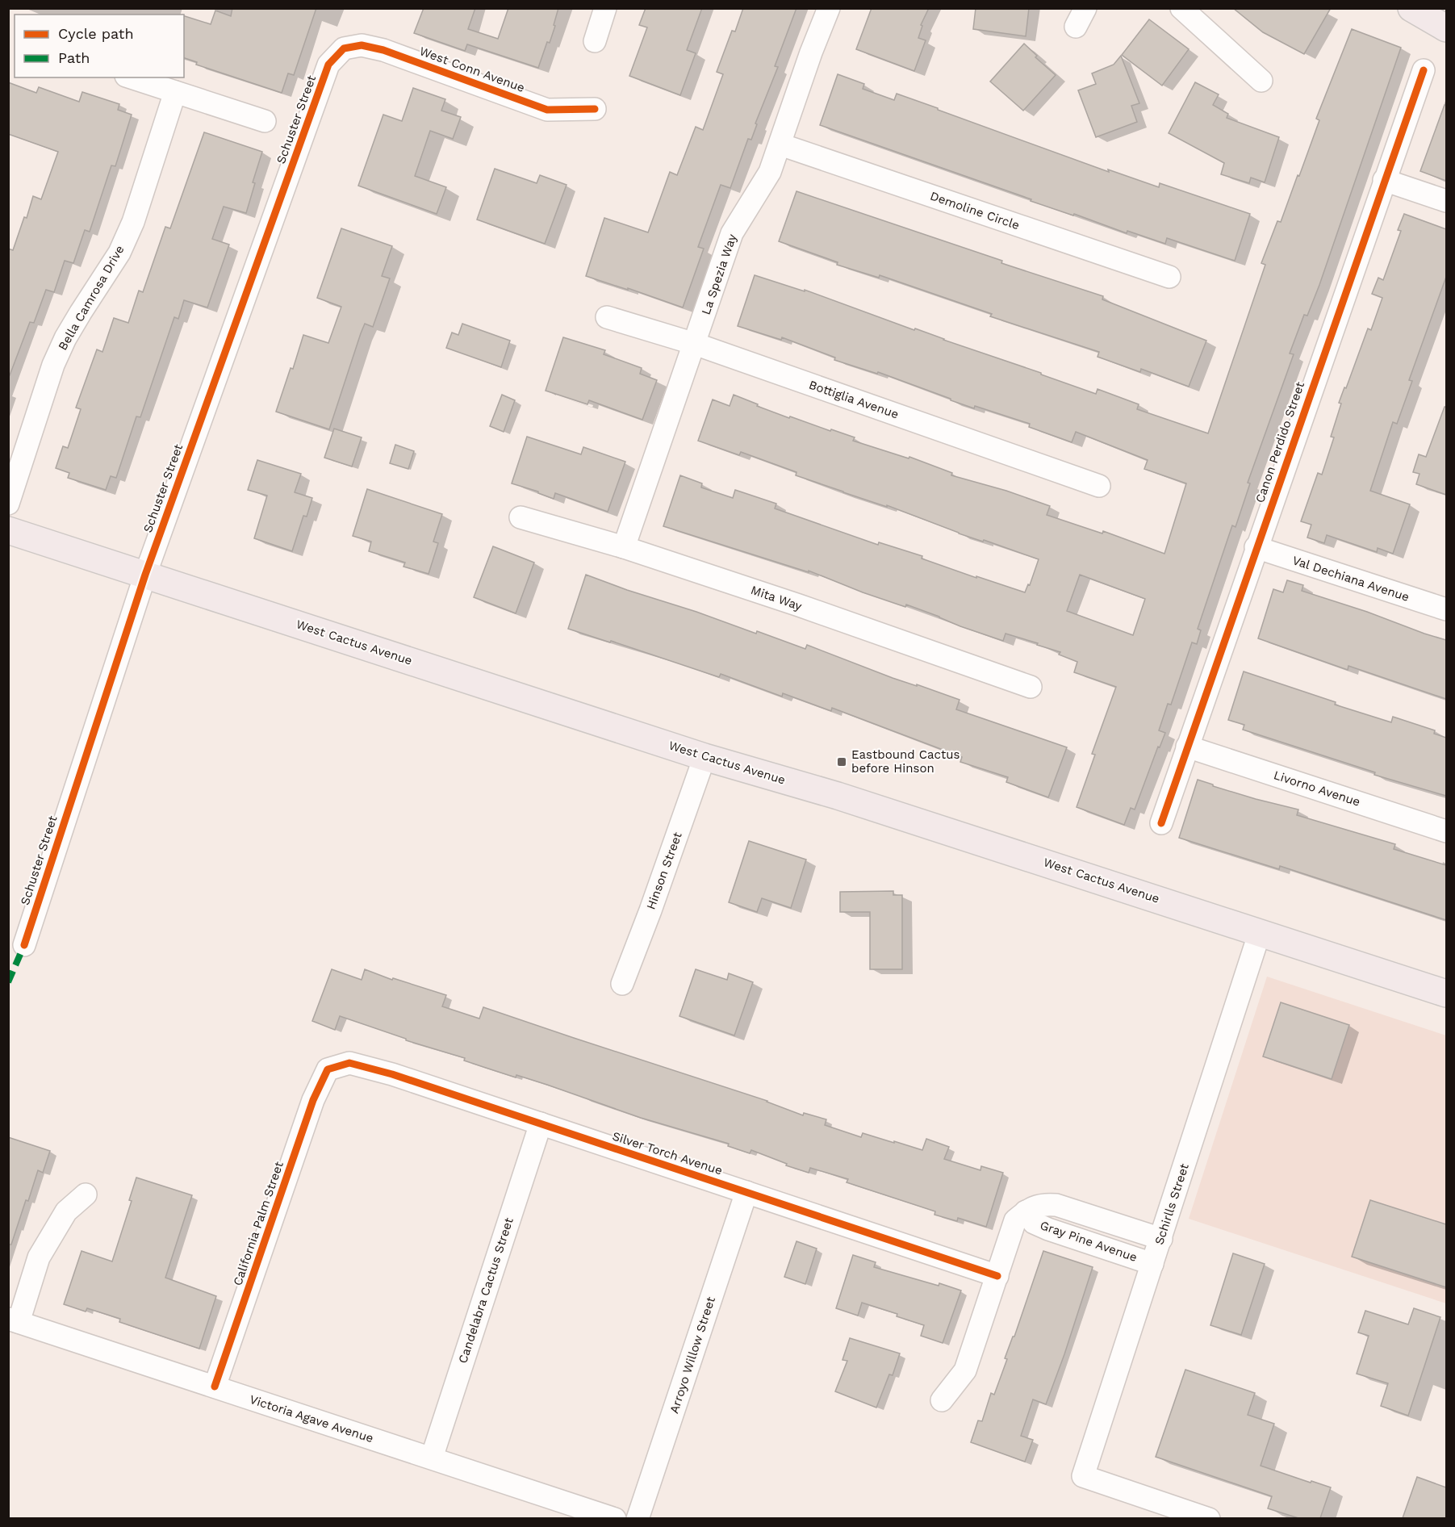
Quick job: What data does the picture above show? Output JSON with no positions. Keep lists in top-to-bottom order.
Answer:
{
  "streets": {
    "main road": ["West Cactus Avenue"],
    "street": [
      "West Conn Avenue",
      "Schuster Street",
      "Demoline Circle",
      "La Spezia Way",
      "Bella Camrosa Drive",
      "Bottiglia Avenue",
      "Canon Perdido Street",
      "Val Dechiana Avenue",
      "Mita Way",
      "Livorno Avenue",
      "Hinson Street",
      "Silver Torch Avenue",
      "Schirlls Street",
      "California Palm Street",
      "Gray Pine Avenue",
      "Candelabra Cactus Street",
      "Arroyo Willow Street",
      "Victoria Agave Avenue"
    ]
  },
  "crossings": [
    ["West Conn Avenue", "Schuster Street"],
    ["Schuster Street", "West Cactus Avenue"],
    ["Demoline Circle", "La Spezia Way"],
    ["La Spezia Way", "Bottiglia Avenue"],
    ["La Spezia Way", "Mita Way"],
    ["Canon Perdido Street", "Val Dechiana Avenue"],
    ["Canon Perdido Street", "Livorno Avenue"],
    ["West Cactus Avenue", "Hinson Street"],
    ["West Cactus Avenue", "Schirlls Street"],
    ["Silver Torch Avenue", "California Palm Street"],
    ["Silver Torch Avenue", "Candelabra Cactus Street"],
    ["Silver Torch Avenue", "Arroyo Willow Street"],
    ["Schirlls Street", "Gray Pine Avenue"],
    ["California Palm Street", "Victoria Agave Avenue"],
    ["Candelabra Cactus Street", "Victoria Agave Avenue"]
  ],
  "places": {
    "transit": ["Eastbound Cactus before Hinson"]
  },
  "legend": ["Cycle path", "Path"]
}
